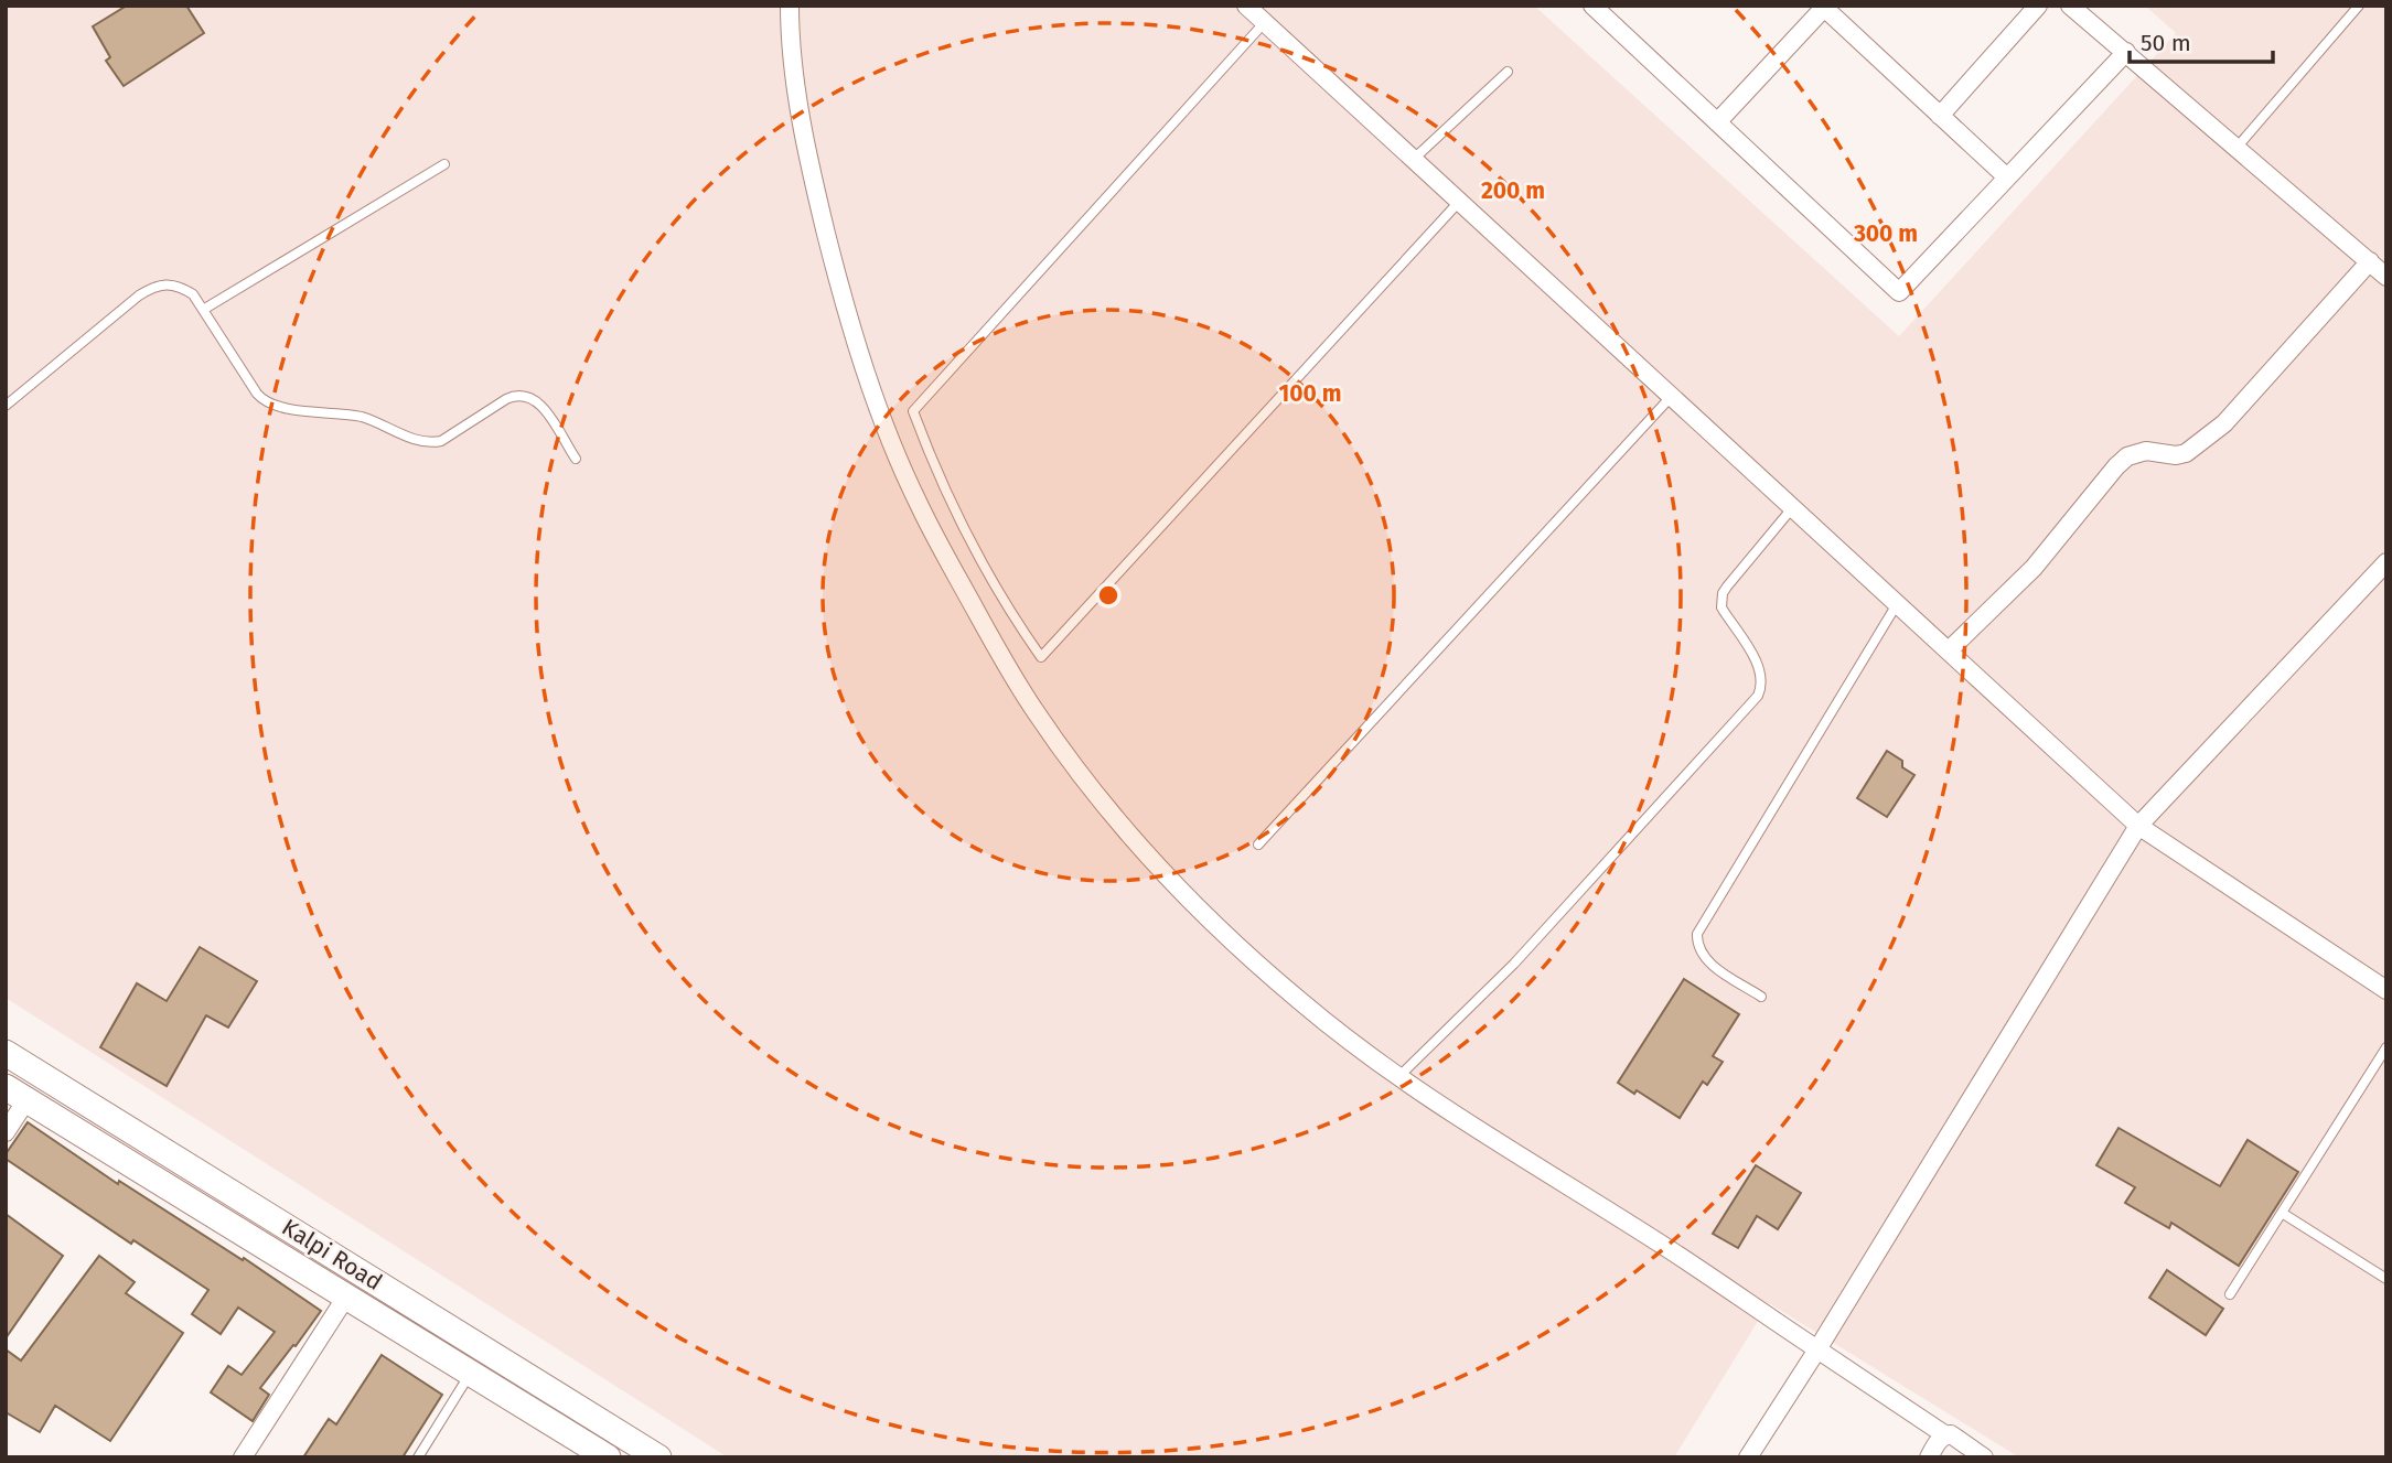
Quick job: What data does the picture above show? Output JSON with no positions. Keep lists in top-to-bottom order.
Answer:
{
  "streets": {
    "main road": ["Kalpi Road"]
  },
  "scale_bar": "50 m",
  "rings": ["200 m", "300 m", "100 m"]
}
